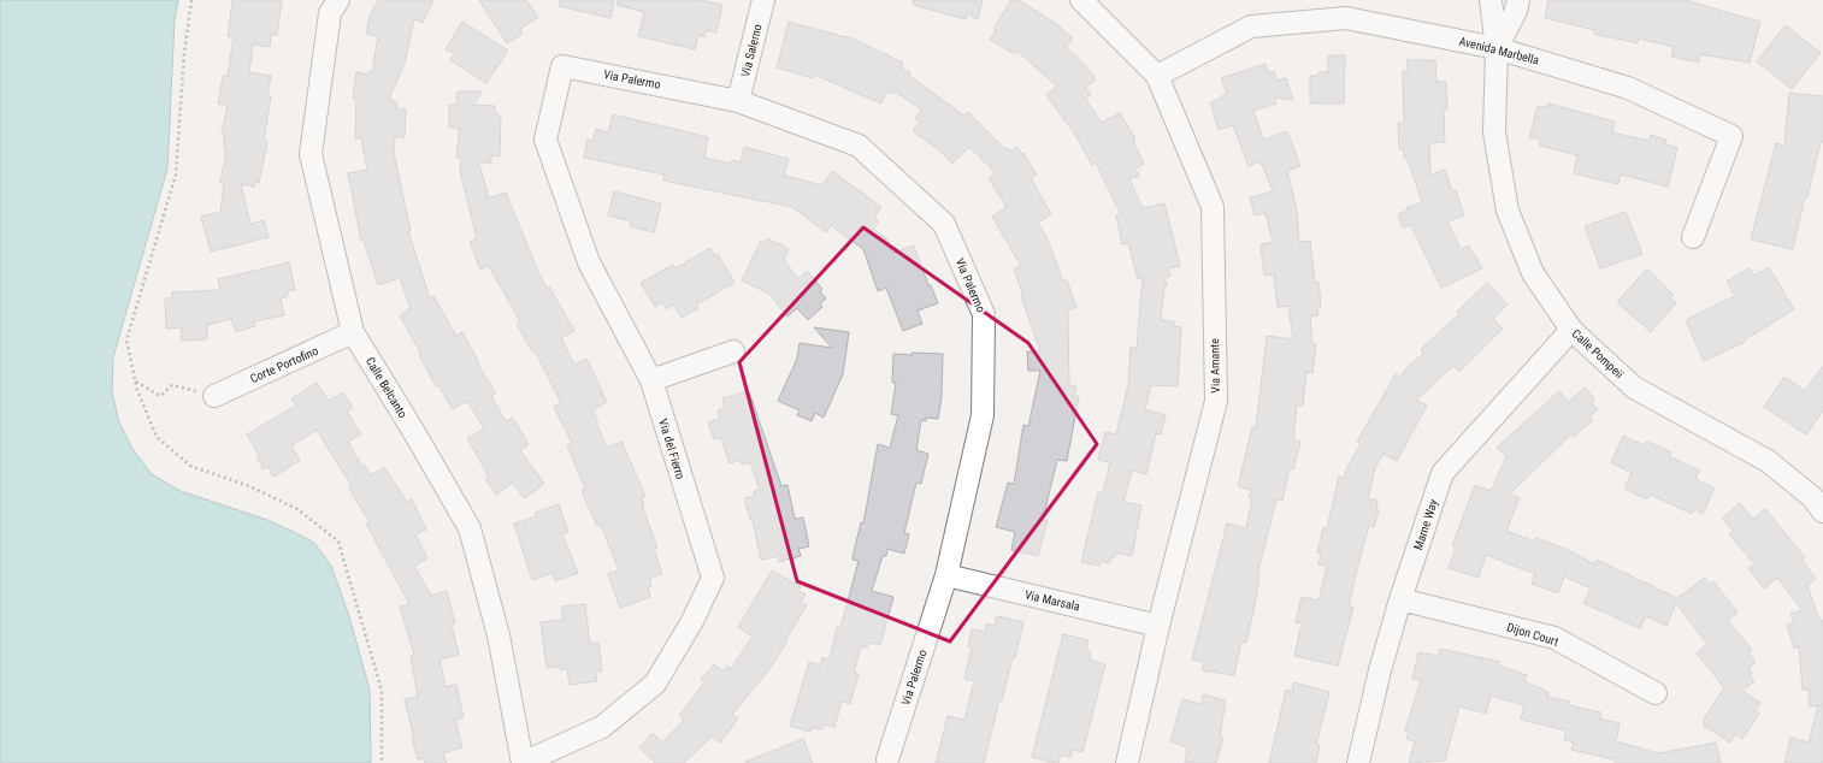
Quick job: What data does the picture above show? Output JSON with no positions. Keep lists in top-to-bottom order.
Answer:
{
  "streets": {
    "street": [
      "Via Salerno",
      "Avenida Marbella",
      "Via Palermo",
      "Calle Pompeii",
      "Corte Portofino",
      "Via Amante",
      "Calle Belcanto",
      "Via del Fierro",
      "Marne Way",
      "Via Marsala",
      "Dijon Court"
    ]
  },
  "crossings": [
    ["Via Salerno", "Via Palermo"],
    ["Avenida Marbella", "Calle Pompeii"],
    ["Avenida Marbella", "Via Amante"],
    ["Via Palermo", "Via del Fierro"],
    ["Via Palermo", "Via Marsala"],
    ["Calle Pompeii", "Marne Way"],
    ["Corte Portofino", "Calle Belcanto"],
    ["Via Amante", "Via Marsala"],
    ["Calle Belcanto", "Via del Fierro"],
    ["Marne Way", "Dijon Court"]
  ]
}
